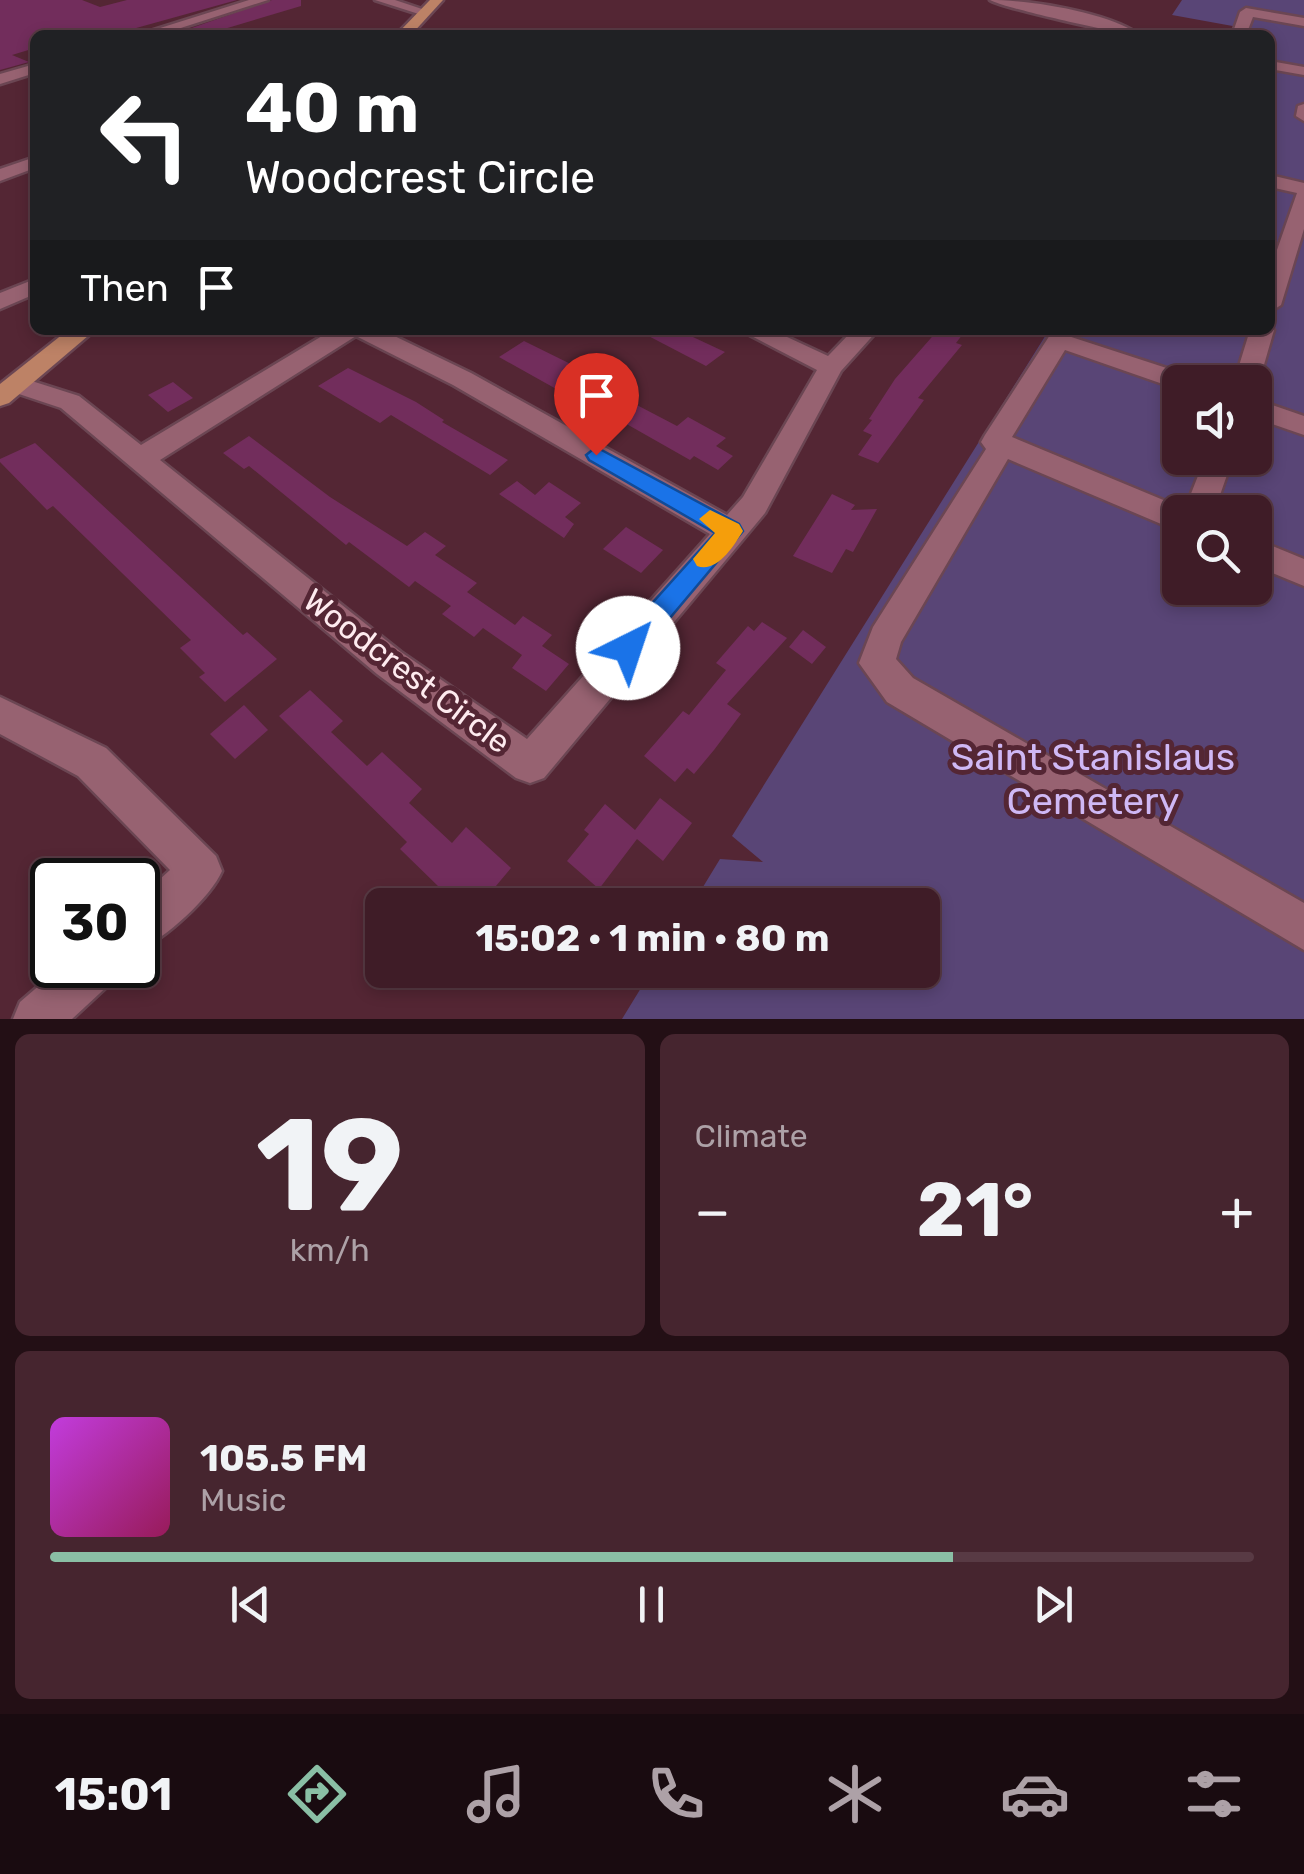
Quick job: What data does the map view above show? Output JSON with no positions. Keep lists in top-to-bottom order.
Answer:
{
  "streets": {
    "street": ["Woodcrest Circle"]
  },
  "parks": ["Saint Stanislaus Cemetery"],
  "page": {
    "turn": ["40 m", "Woodcrest Circle"],
    "then": "Then",
    "limit": "30",
    "trip": "15:02 · 1 min · 80 m",
    "tile": [
      ["19", "km/h"],
      "Climate"
    ],
    "heat": ["−", "21°", "+"],
    "song": ["105.5 FM", "Music"],
    "tabs": "15:01"
  }
}
